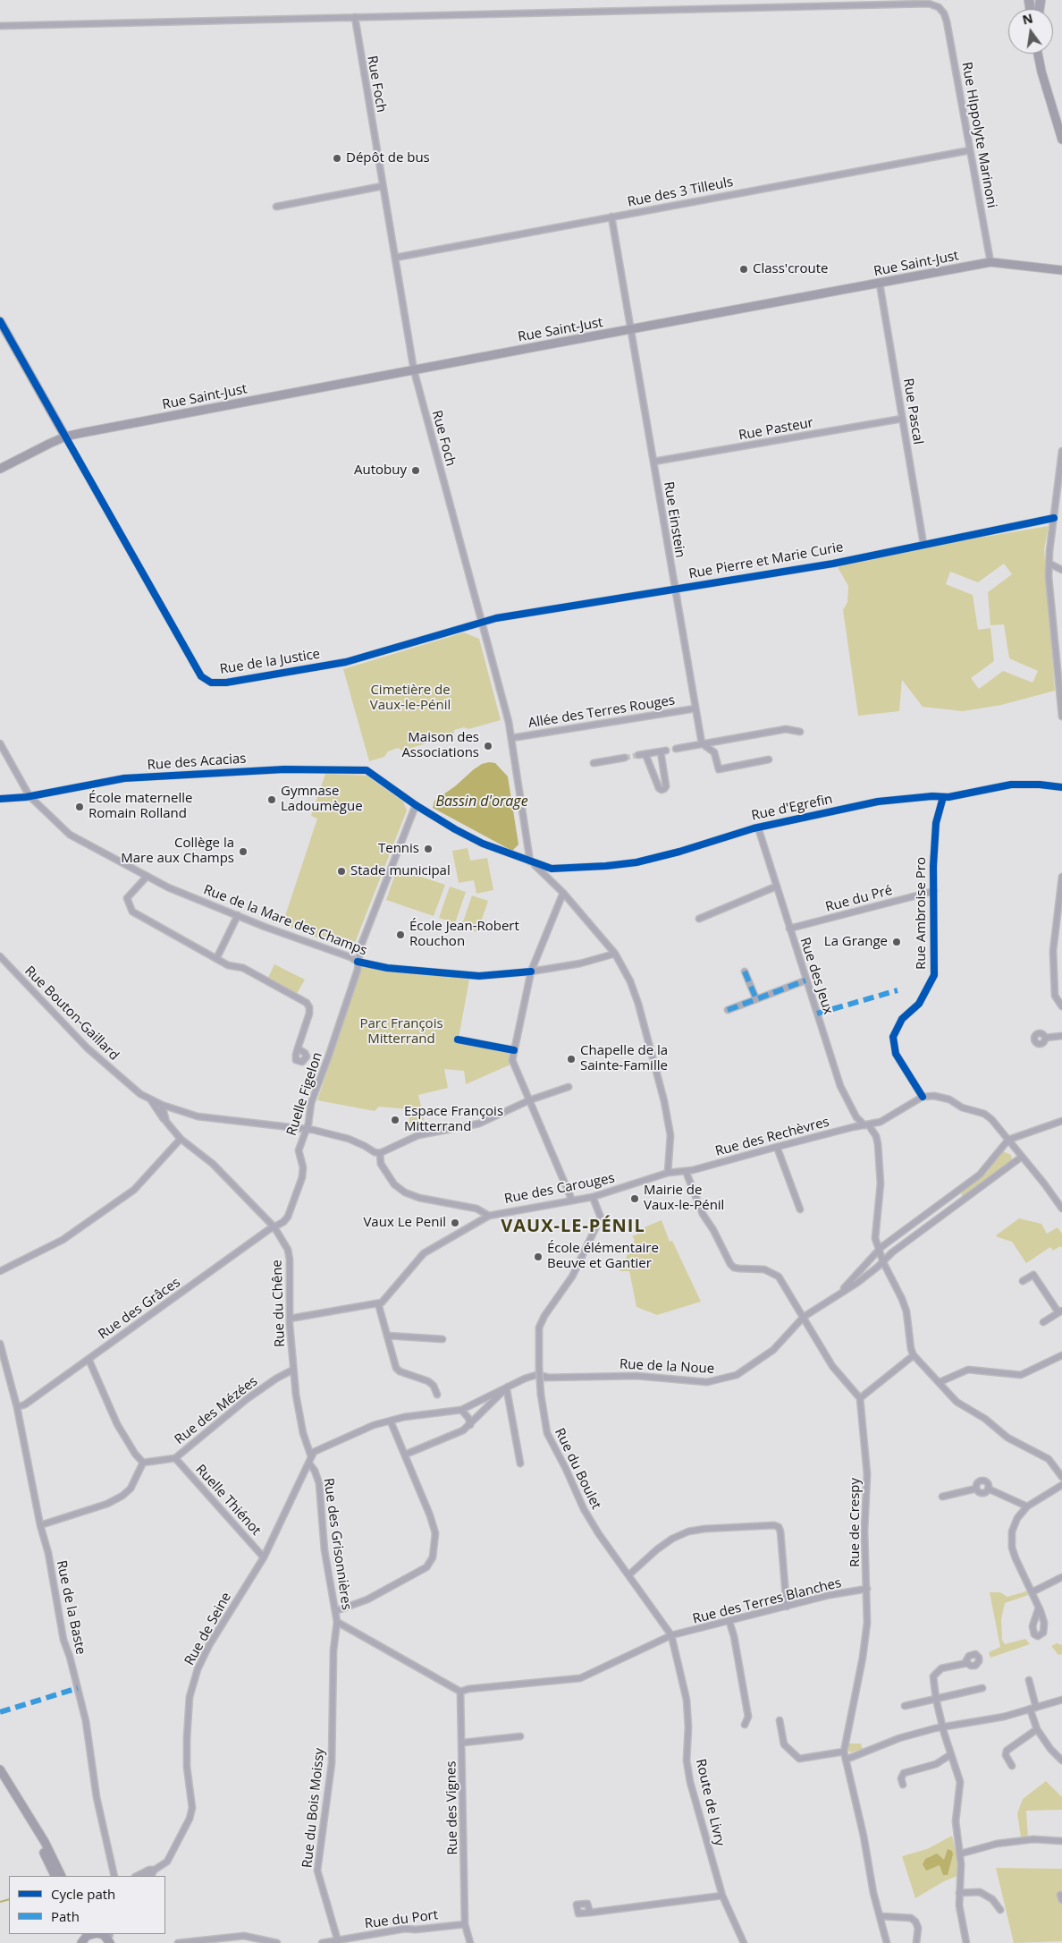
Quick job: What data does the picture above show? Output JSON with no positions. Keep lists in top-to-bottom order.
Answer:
{
  "streets": {
    "street": [
      "Rue Foch",
      "Rue HIppolyte Marinoni",
      "Rue des 3 Tilleuls",
      "Rue Saint-Just",
      "Rue Pascal",
      "Rue Pasteur",
      "Rue Einstein",
      "Rue Pierre et Marie Curie",
      "Rue de la Justice",
      "Allée des Terres Rouges",
      "Rue des Acacias",
      "Rue d'Egrefin",
      "Rue du Pré",
      "Rue Ambroise Pro",
      "Rue de la Mare des Champs",
      "Rue des Jeux",
      "Rue Bouton-Gaillard",
      "Ruelle Figelon",
      "Rue des Rechèvres",
      "Rue des Carouges",
      "Rue du Chêne",
      "Rue des Grâces",
      "Rue de la Noue",
      "Rue des Mézées",
      "Rue du Boulet",
      "Ruelle Thiénot",
      "Rue de Crespy",
      "Rue des Grisonnières",
      "Rue des Terres Blanches",
      "Rue de la Baste",
      "Rue de Seine",
      "Route de Livry",
      "Rue du Bois Moissy",
      "Rue des Vignes",
      "Rue du Port"
    ]
  },
  "crossings": [
    ["Rue Foch", "Rue HIppolyte Marinoni"],
    ["Rue Foch", "Rue des 3 Tilleuls"],
    ["Rue Foch", "Rue Saint-Just"],
    ["Rue Foch", "Rue Pierre et Marie Curie"],
    ["Rue Foch", "Rue de la Justice"],
    ["Rue Foch", "Allée des Terres Rouges"],
    ["Rue Foch", "Rue d'Egrefin"],
    ["Rue HIppolyte Marinoni", "Rue des 3 Tilleuls"],
    ["Rue HIppolyte Marinoni", "Rue Saint-Just"],
    ["Rue des 3 Tilleuls", "Rue Einstein"],
    ["Rue Saint-Just", "Rue Pascal"],
    ["Rue Saint-Just", "Rue Einstein"],
    ["Rue Saint-Just", "Rue de la Justice"],
    ["Rue Pascal", "Rue Pasteur"],
    ["Rue Pascal", "Rue Pierre et Marie Curie"],
    ["Rue Pasteur", "Rue Einstein"],
    ["Rue Einstein", "Rue Pierre et Marie Curie"],
    ["Rue Einstein", "Allée des Terres Rouges"],
    ["Rue Pierre et Marie Curie", "Rue de la Justice"],
    ["Rue des Acacias", "Rue d'Egrefin"],
    ["Rue des Acacias", "Rue de la Mare des Champs"],
    ["Rue d'Egrefin", "Rue Ambroise Pro"],
    ["Rue d'Egrefin", "Rue des Jeux"],
    ["Rue d'Egrefin", "Ruelle Figelon"],
    ["Rue du Pré", "Rue Ambroise Pro"],
    ["Rue du Pré", "Rue des Jeux"],
    ["Rue Ambroise Pro", "Rue des Rechèvres"],
    ["Rue de la Mare des Champs", "Ruelle Figelon"],
    ["Rue des Jeux", "Rue des Rechèvres"],
    ["Rue des Jeux", "Rue de la Noue"],
    ["Rue Bouton-Gaillard", "Rue du Chêne"],
    ["Ruelle Figelon", "Rue du Chêne"],
    ["Ruelle Figelon", "Rue des Grâces"],
    ["Rue des Rechèvres", "Rue des Carouges"],
    ["Rue des Carouges", "Rue du Boulet"],
    ["Rue du Chêne", "Rue des Grâces"],
    ["Rue du Chêne", "Rue de la Noue"],
    ["Rue du Chêne", "Rue des Mézées"],
    ["Rue du Chêne", "Rue de Seine"],
    ["Rue des Grâces", "Rue de la Baste"],
    ["Rue de la Noue", "Rue de Seine"],
    ["Rue des Mézées", "Ruelle Thiénot"],
    ["Rue du Boulet", "Rue des Terres Blanches"],
    ["Rue du Boulet", "Route de Livry"],
    ["Ruelle Thiénot", "Rue de Seine"],
    ["Rue de Crespy", "Rue des Terres Blanches"],
    ["Rue des Grisonnières", "Rue des Terres Blanches"],
    ["Rue des Grisonnières", "Rue de Seine"],
    ["Rue des Grisonnières", "Rue du Bois Moissy"],
    ["Rue des Grisonnières", "Rue des Vignes"],
    ["Rue des Terres Blanches", "Route de Livry"],
    ["Rue des Terres Blanches", "Rue des Vignes"],
    ["Rue du Bois Moissy", "Rue du Port"],
    ["Rue des Vignes", "Rue du Port"]
  ],
  "districts": ["VAUX-LE-PÉNIL"],
  "water": ["Bassin d'orage"],
  "parks": ["Cimetière de Vaux-le-Pénil", "Parc François Mitterrand"],
  "places": [
    "Dépôt de bus",
    "Class'croute",
    "Autobuy",
    "Maison des Associations",
    "Gymnase Ladoumègue",
    "École maternelle Romain Rolland",
    "Tennis",
    "Collège la Mare aux Champs",
    "Stade municipal",
    "École Jean-Robert Rouchon",
    "La Grange",
    "Chapelle de la Sainte-Famille",
    "Espace François Mitterrand",
    "Mairie de Vaux-le-Pénil",
    "Vaux Le Penil",
    "École élémentaire Beuve et Gantier"
  ],
  "legend": ["Cycle path", "Path"],
  "north": "top"
}
